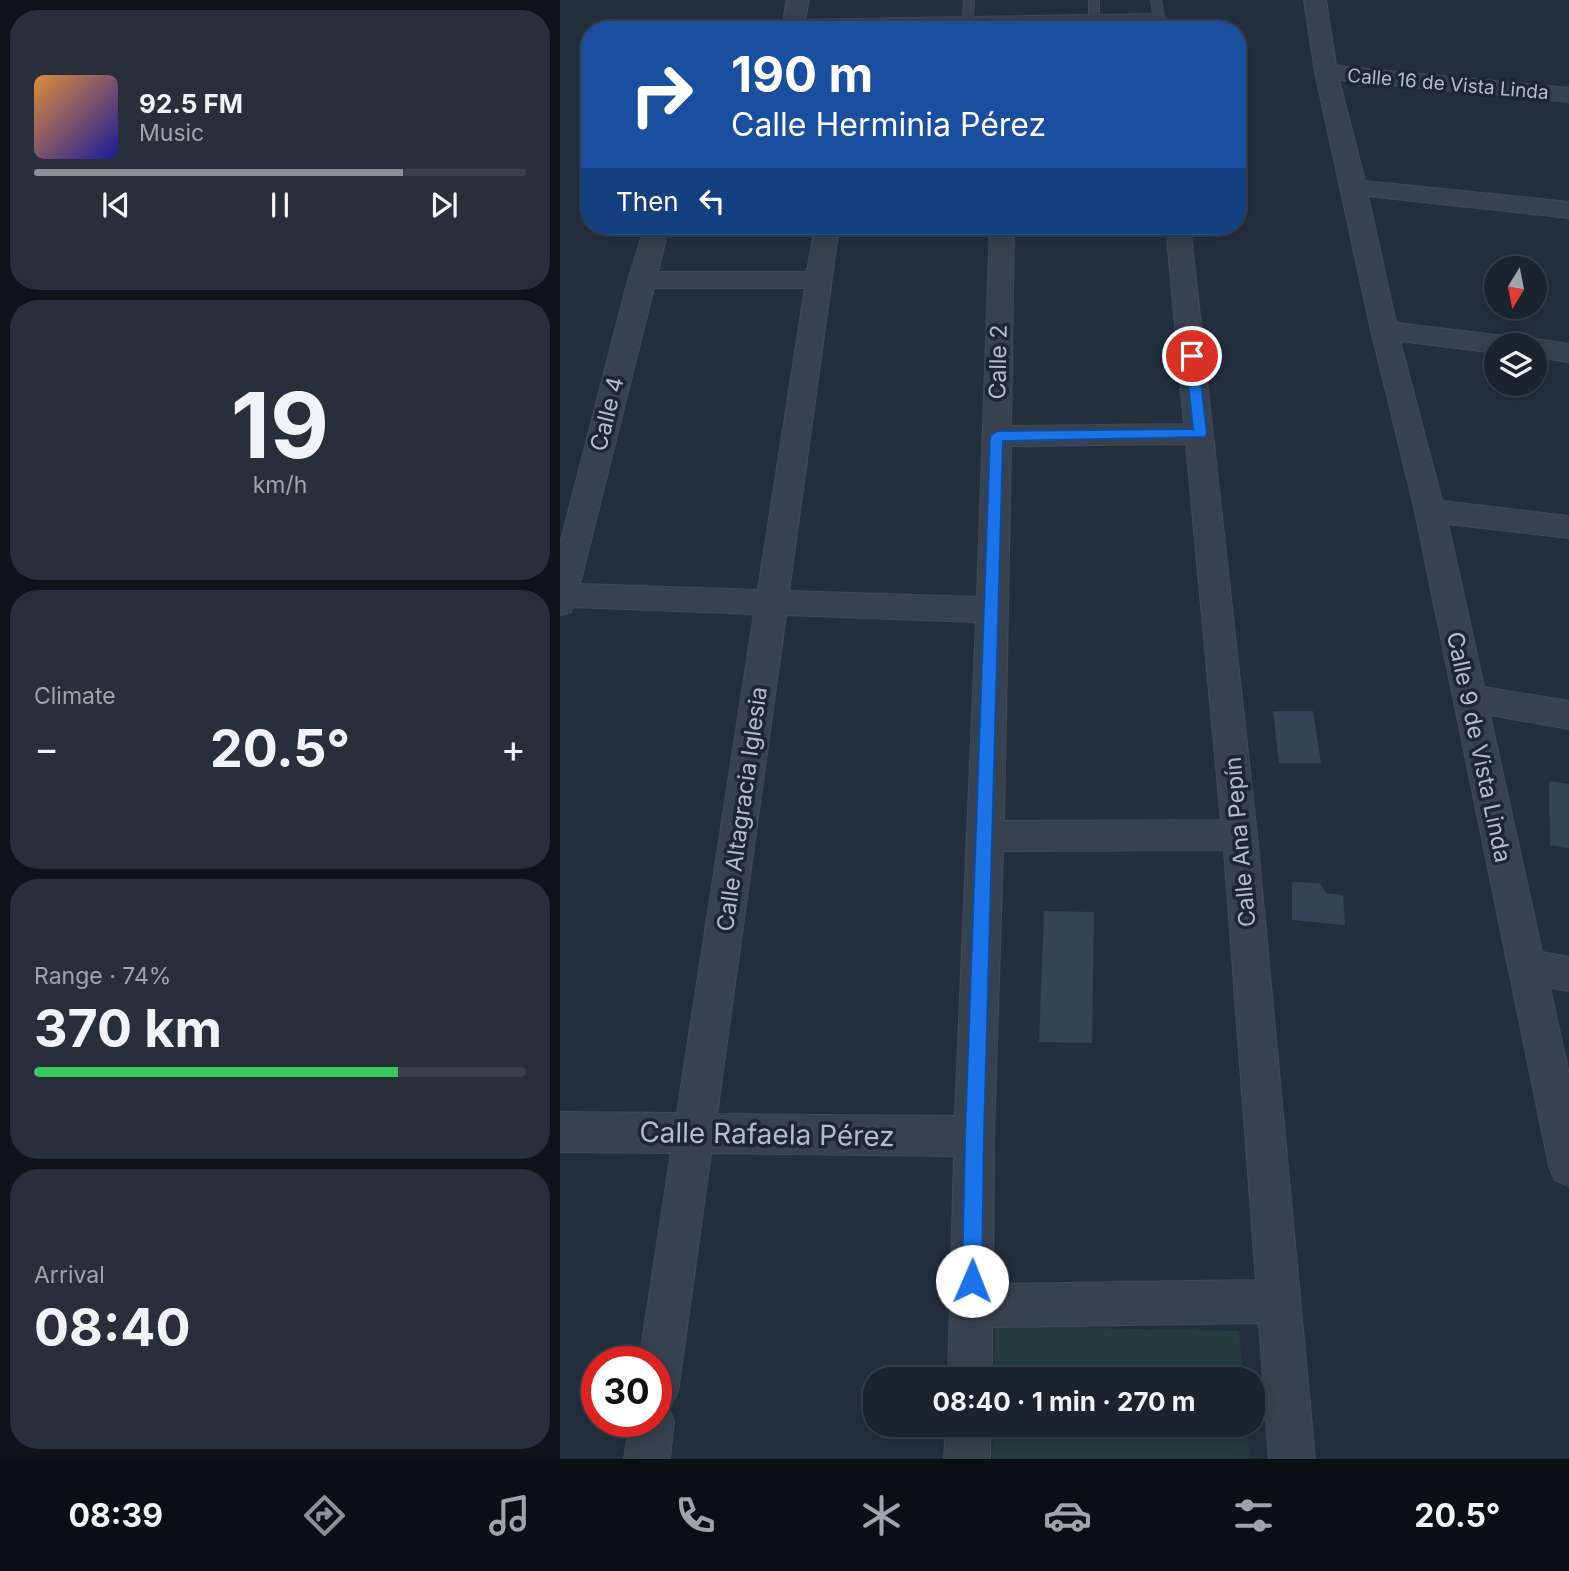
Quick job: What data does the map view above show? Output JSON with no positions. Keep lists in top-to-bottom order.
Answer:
{
  "streets": {
    "street": [
      "Calle 16 de Vista Linda",
      "Calle 2",
      "Calle 4",
      "Calle 9 de Vista Linda",
      "Calle Altagracia Iglesia",
      "Calle Ana Pepín",
      "Calle Rafaela Pérez"
    ]
  },
  "crossings": [
    ["Calle 16 de Vista Linda", "Calle 9 de Vista Linda"],
    ["Calle 2", "Calle Rafaela Pérez"],
    ["Calle Altagracia Iglesia", "Calle Rafaela Pérez"]
  ],
  "north": "bottom",
  "page": {
    "turn": ["190 m", "Calle Herminia Pérez"],
    "song": ["92.5 FM", "Music"],
    "then": "Then",
    "tile": [
      ["19", "km/h"],
      "Climate",
      ["Range · 74%", "370 km"],
      ["Arrival", "08:40"]
    ],
    "heat": ["−", "20.5°", "+"],
    "limit": "30",
    "trip": "08:40 · 1 min · 270 m",
    "tabs": ["08:39", "20.5°"]
  }
}
